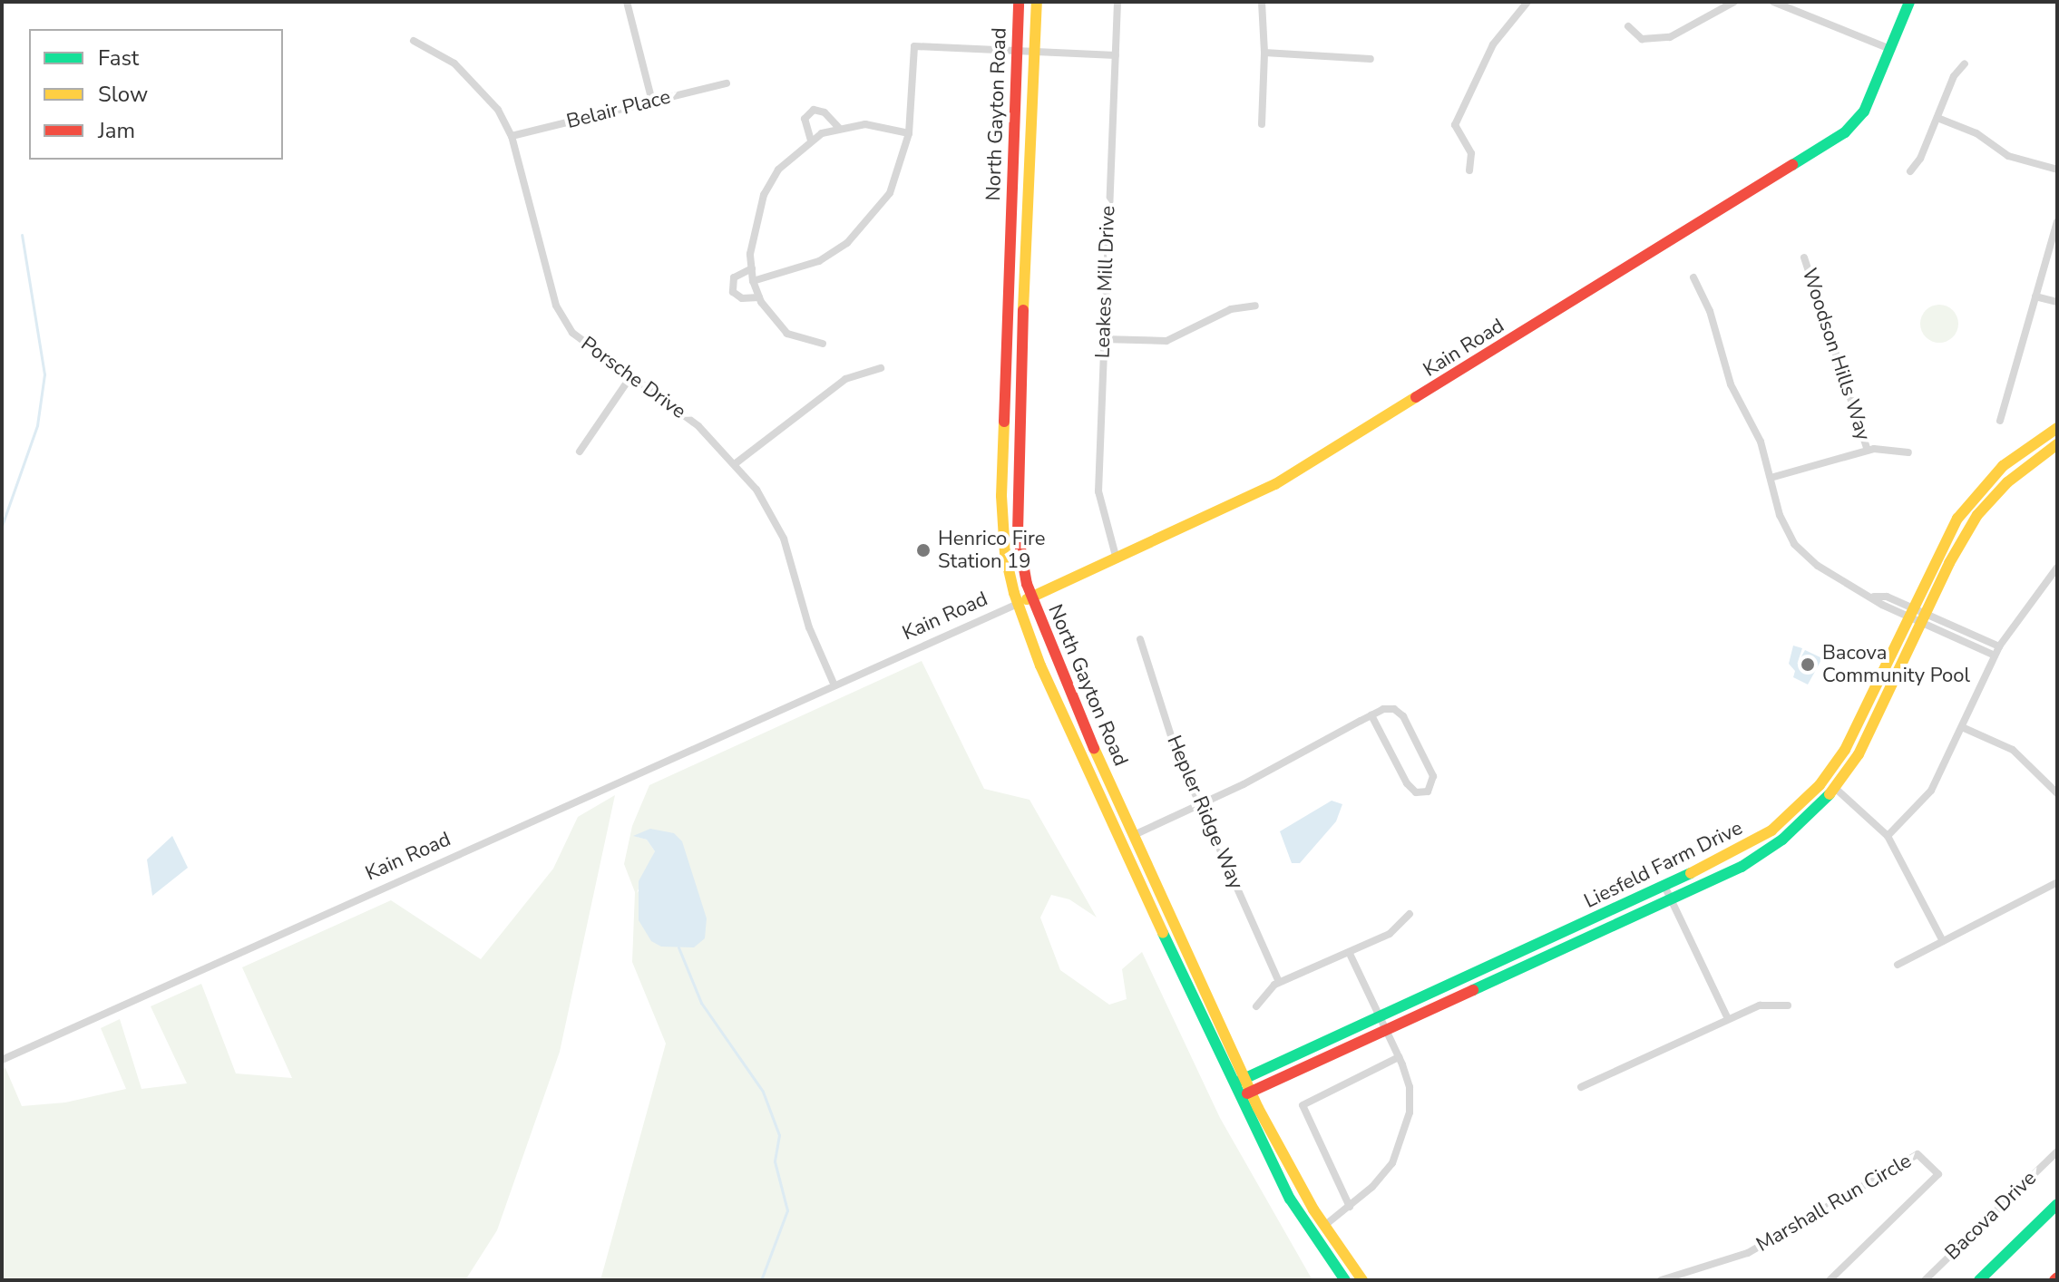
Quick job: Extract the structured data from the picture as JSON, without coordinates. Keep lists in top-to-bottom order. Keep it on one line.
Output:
{"streets":{"main road":["North Gayton Road","Kain Road","Liesfeld Farm Drive"],"street":["Belair Place","Leakes Mill Drive","Woodson Hills Way","Porsche Drive","Hepler Ridge Way","Marshall Run Circle","Bacova Drive"]},"crossings":[["Belair Place","Porsche Drive"],["North Gayton Road","Kain Road"],["North Gayton Road","Liesfeld Farm Drive"],["Leakes Mill Drive","Kain Road"],["Kain Road","Porsche Drive"]],"places":["Henrico Fire Station 19","Bacova Community Pool"],"legend":["Fast","Slow","Jam"]}
